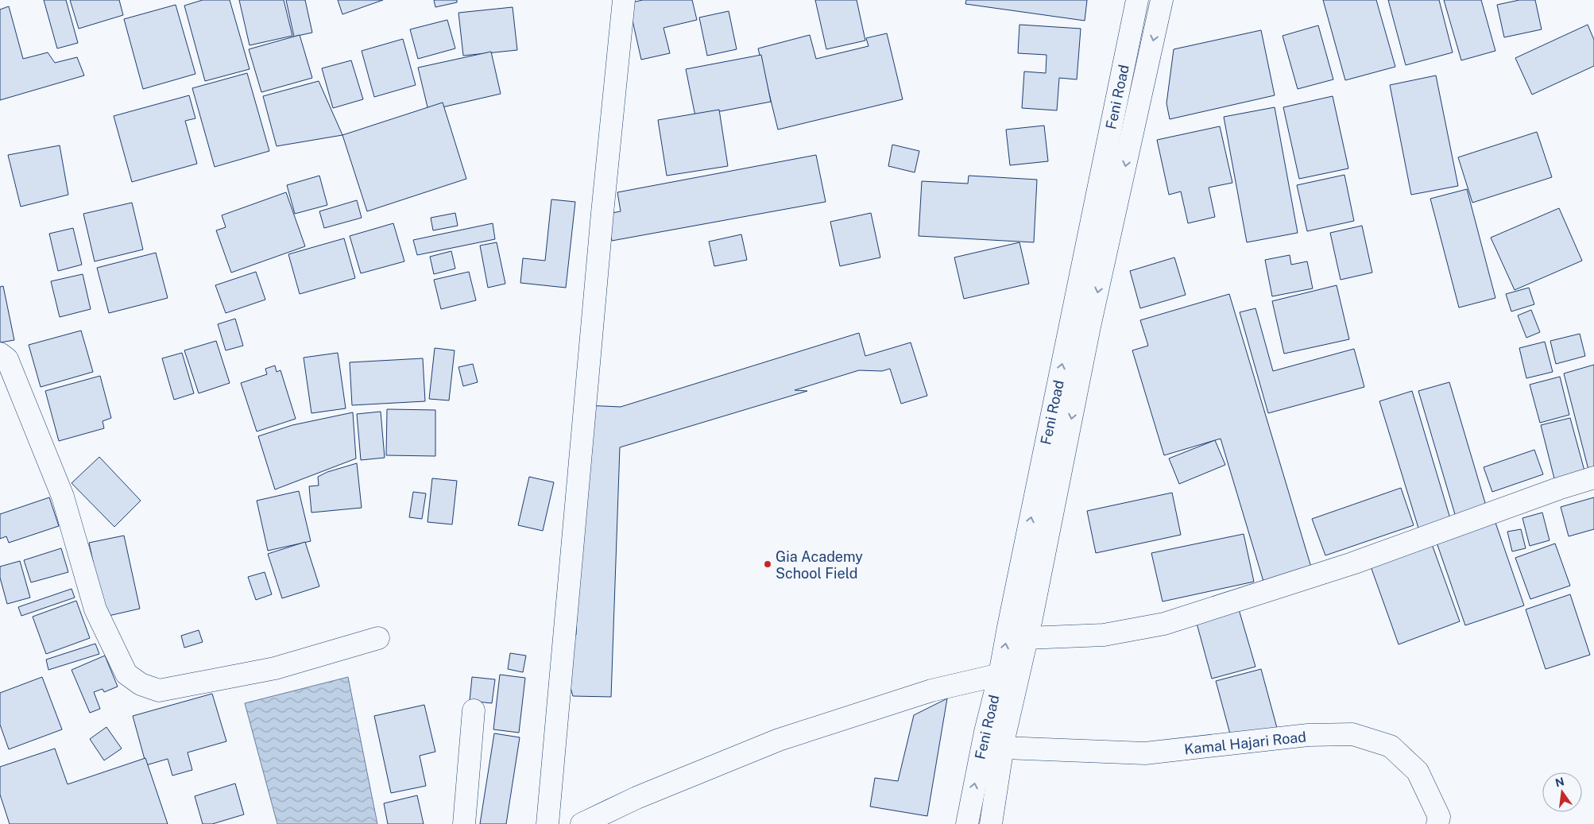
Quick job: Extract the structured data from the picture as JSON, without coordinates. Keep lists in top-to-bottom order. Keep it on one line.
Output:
{"streets":{"street":["Feni Road","Kamal Hajari Road"]},"places":["Gia Academy School Field"],"north":"top"}
